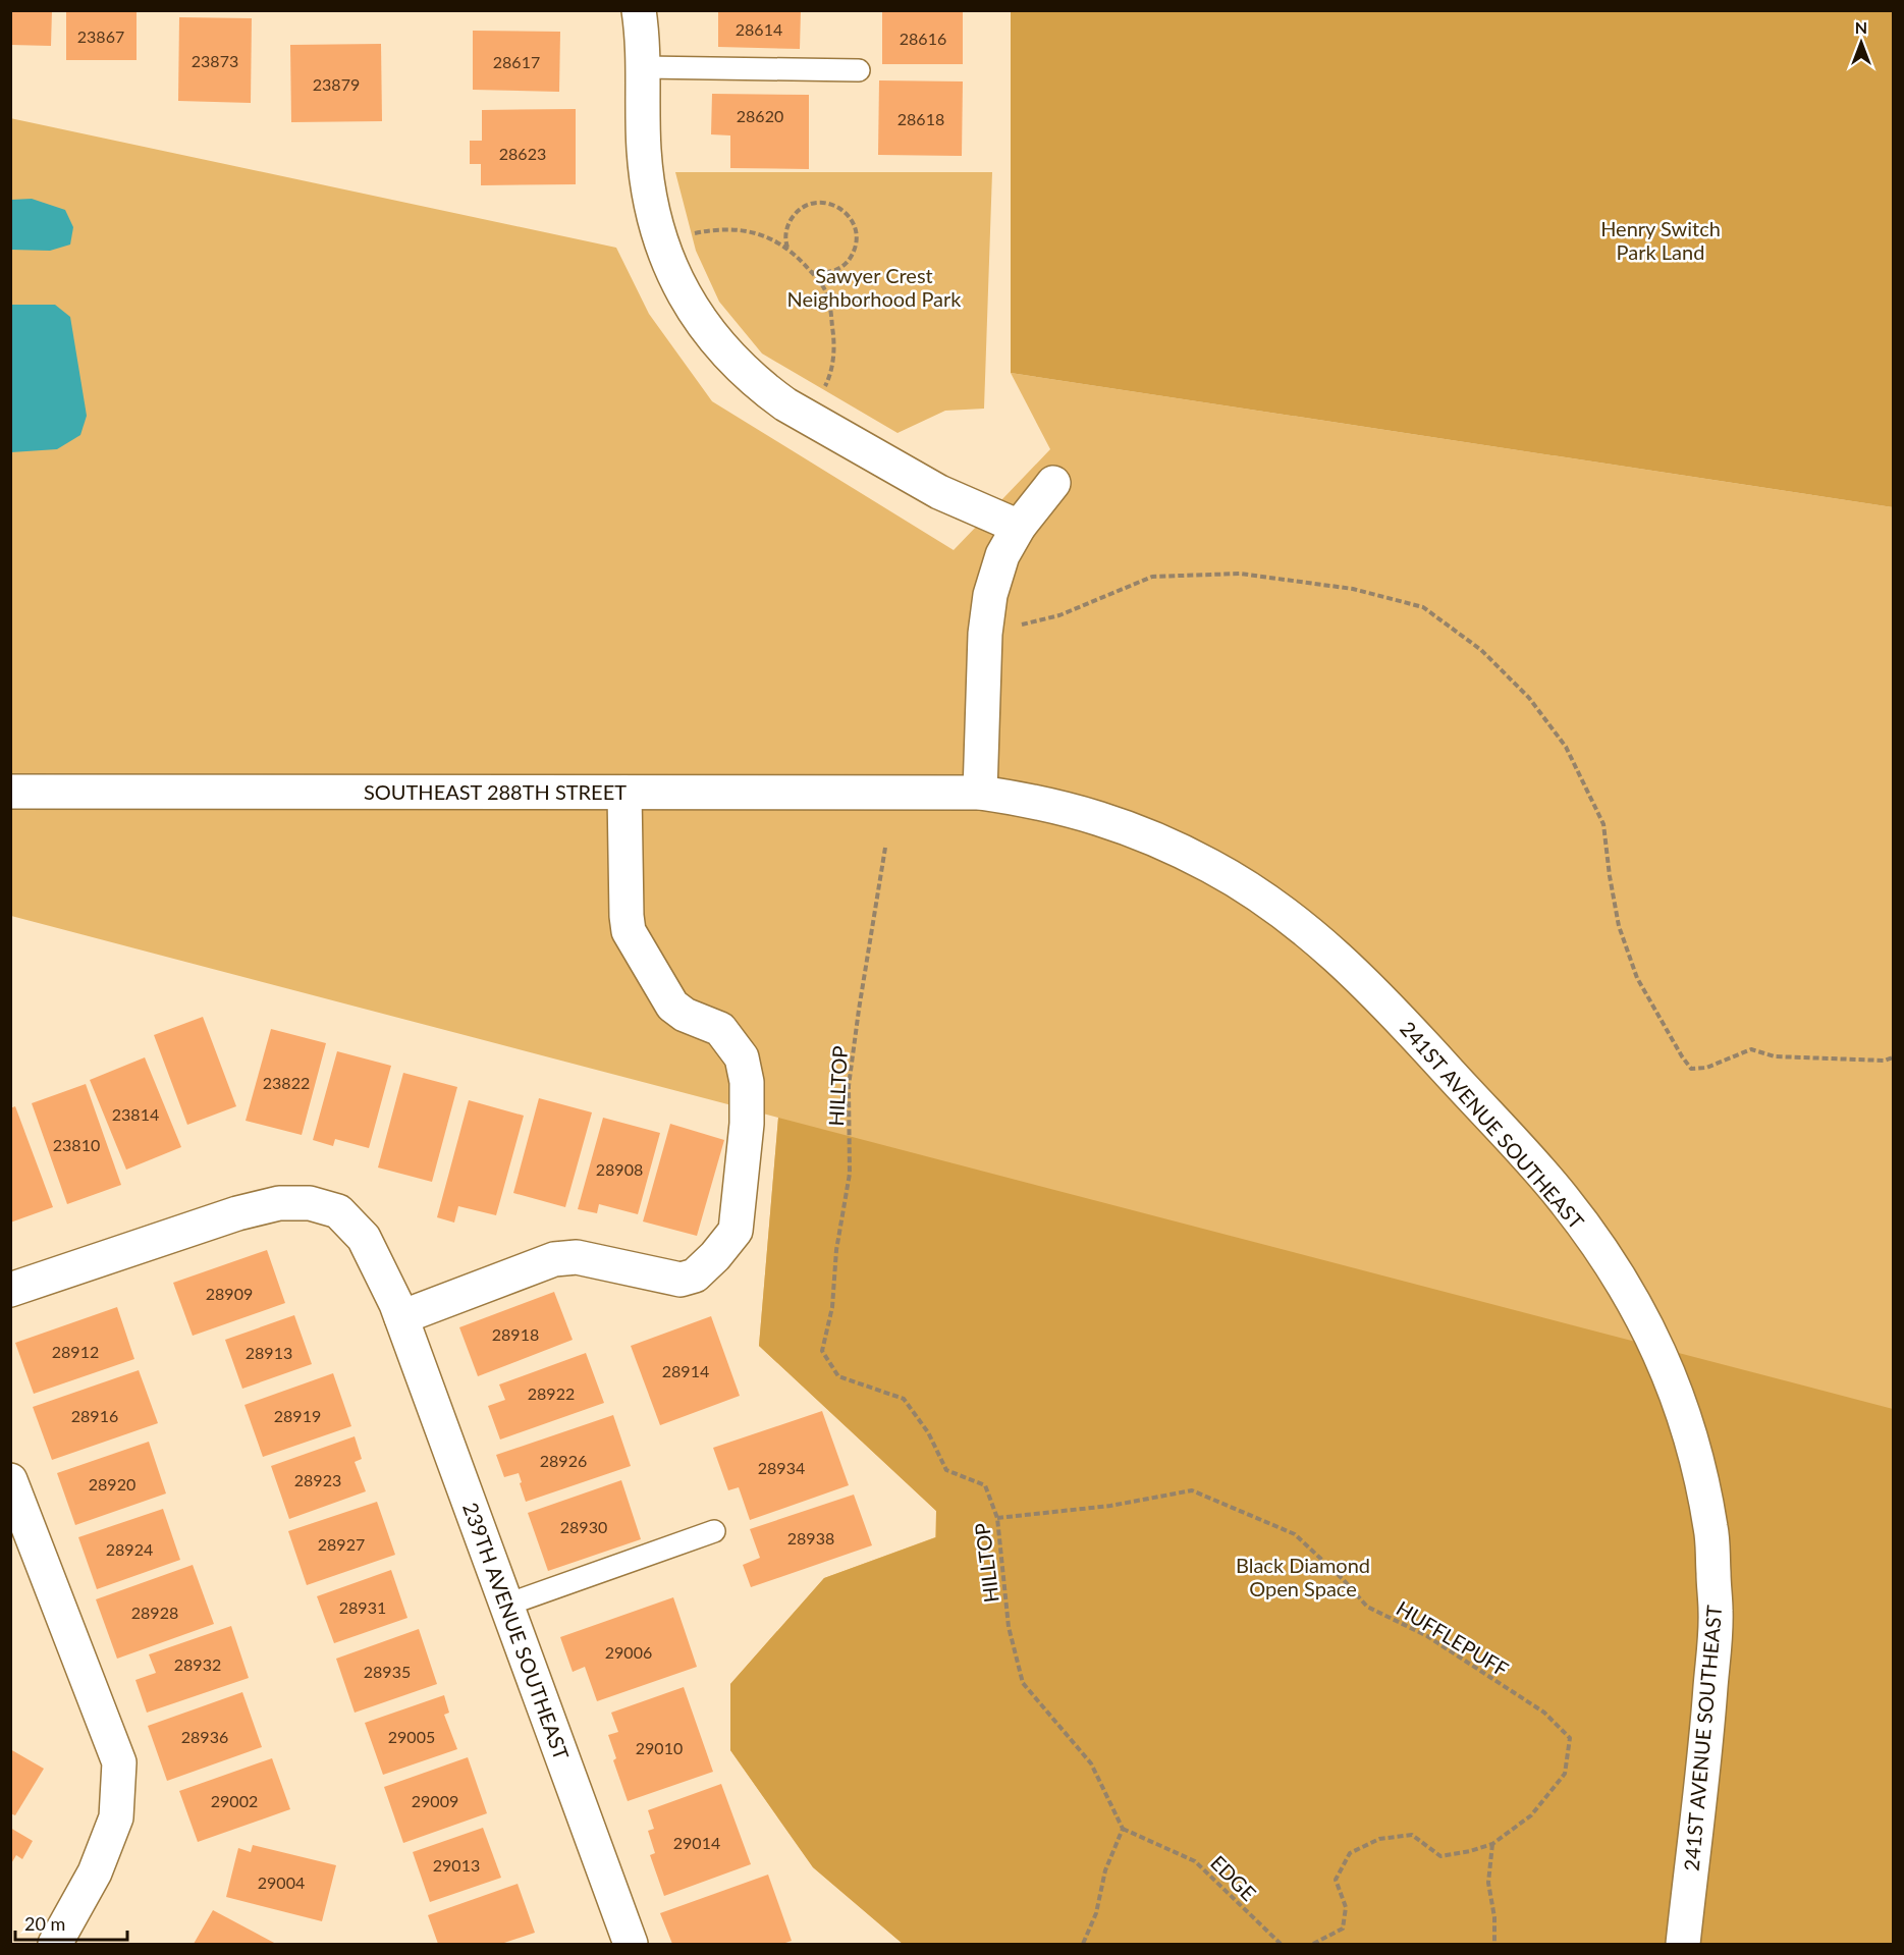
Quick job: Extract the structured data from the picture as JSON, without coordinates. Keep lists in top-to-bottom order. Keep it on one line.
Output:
{"streets":{"street":["SOUTHEAST 288TH STREET","241ST AVENUE SOUTHEAST","239TH AVENUE SOUTHEAST"],"path":["HILLTOP","HUFFLEPUFF","EDGE"]},"crossings":[["SOUTHEAST 288TH STREET","241ST AVENUE SOUTHEAST"],["HILLTOP","HUFFLEPUFF"],["HILLTOP","EDGE"]],"parks":["Henry Switch Park Land","Sawyer Crest Neighborhood Park","Black Diamond Open Space"],"house_numbers":["28614","23867","28616","23873","28617","23879","28620","28618","28623","23822","23814","23810","28908","28909","28918","28912","28913","28914","28922","28916","28919","28926","28934","28923","28920","28930","28938","28927","28924","28931","28928","29006","28932","28935","28936","29005","29010","29002","29009","29014","29013","29004"],"scale_bar":"20 m","north":"top"}
